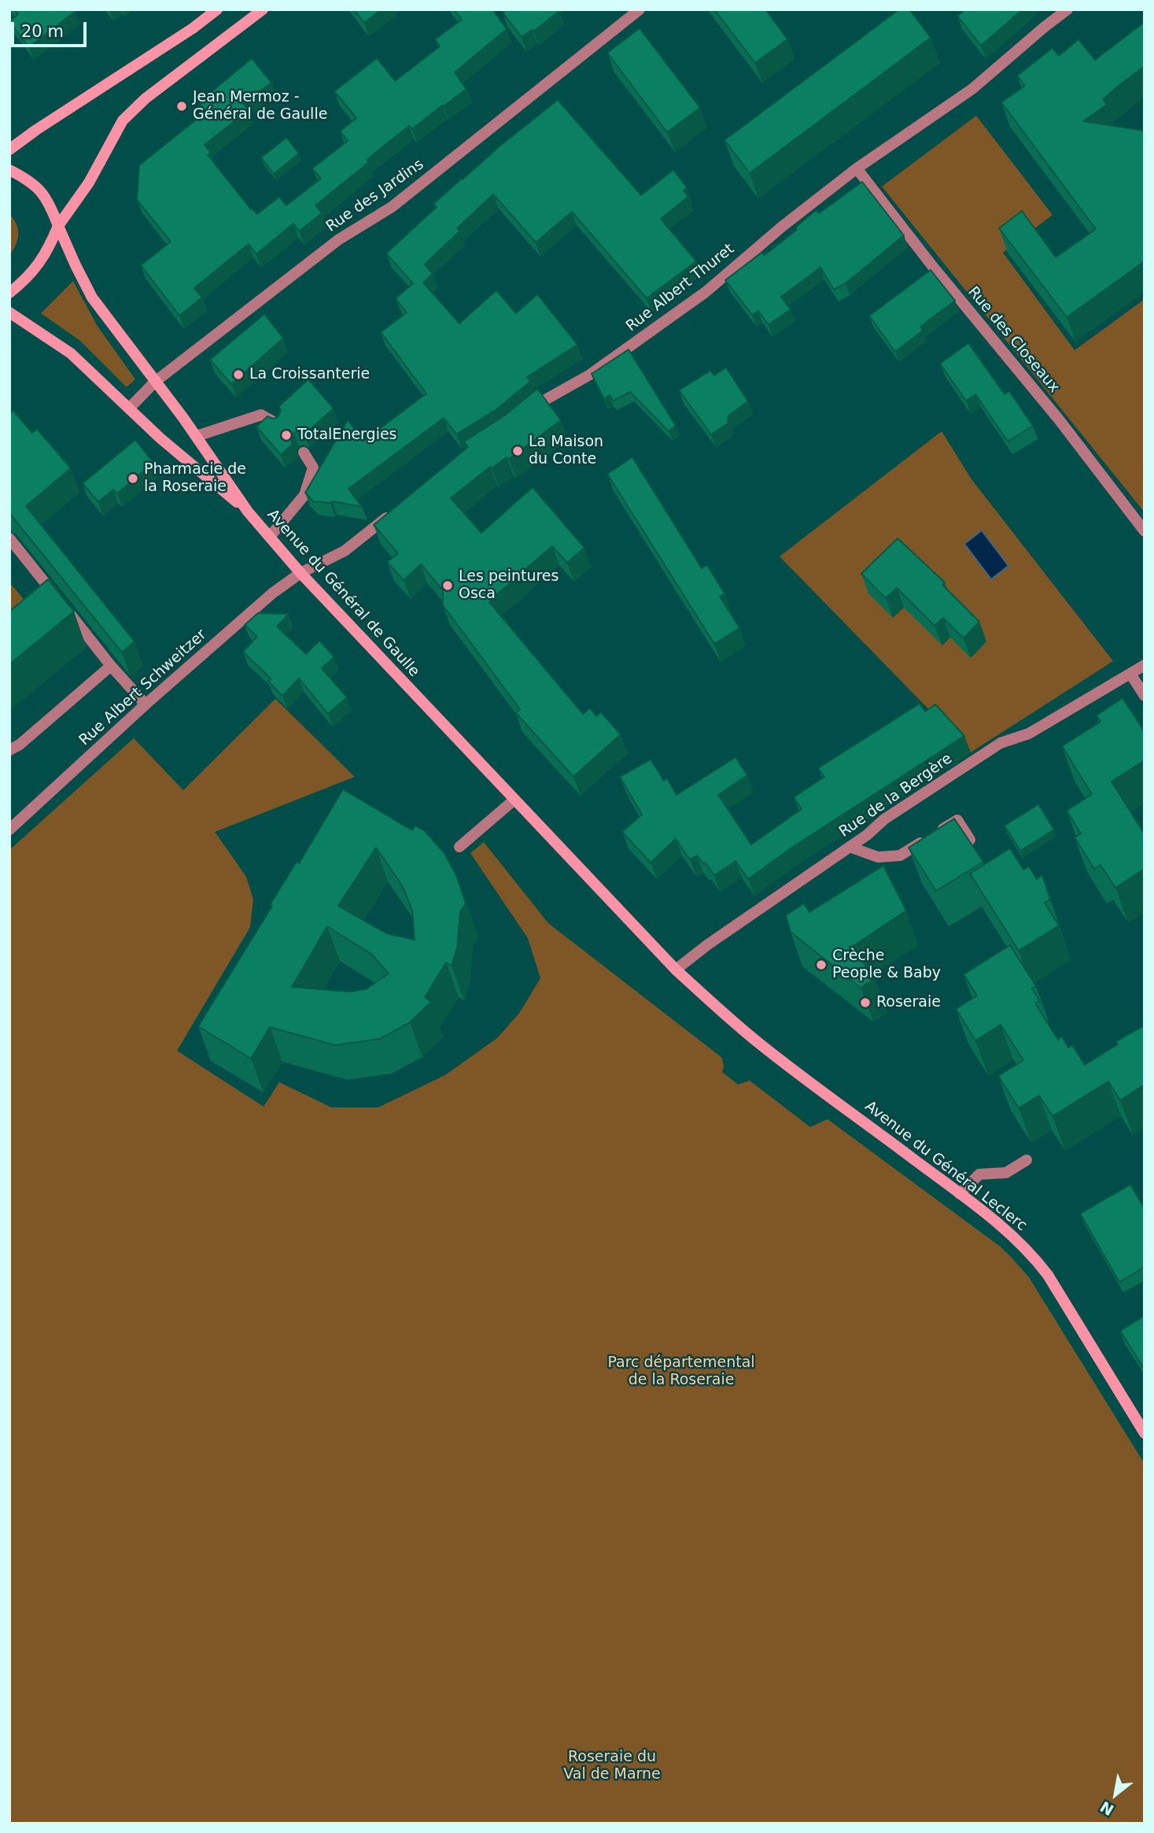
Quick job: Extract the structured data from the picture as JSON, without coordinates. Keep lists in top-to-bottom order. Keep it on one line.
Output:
{"streets":{"main road":["Avenue du Général de Gaulle","Avenue du Général Leclerc"],"street":["Rue des Jardins","Rue Albert Thuret","Rue des Closeaux","Rue Albert Schweitzer","Rue de la Bergère"]},"crossings":[["Rue des Jardins","Avenue du Général de Gaulle"],["Rue Albert Thuret","Rue des Closeaux"],["Avenue du Général de Gaulle","Rue Albert Schweitzer"],["Avenue du Général de Gaulle","Avenue du Général Leclerc"],["Rue de la Bergère","Avenue du Général Leclerc"]],"parks":["Parc départemental de la Roseraie","Roseraie du Val de Marne"],"places":["Jean Mermoz - Général de Gaulle","La Croissanterie","TotalEnergies","La Maison du Conte","Pharmacie de la Roseraie","Les peintures Osca","Crèche People & Baby","Roseraie"],"scale_bar":"20 m","north":"bottom left"}
